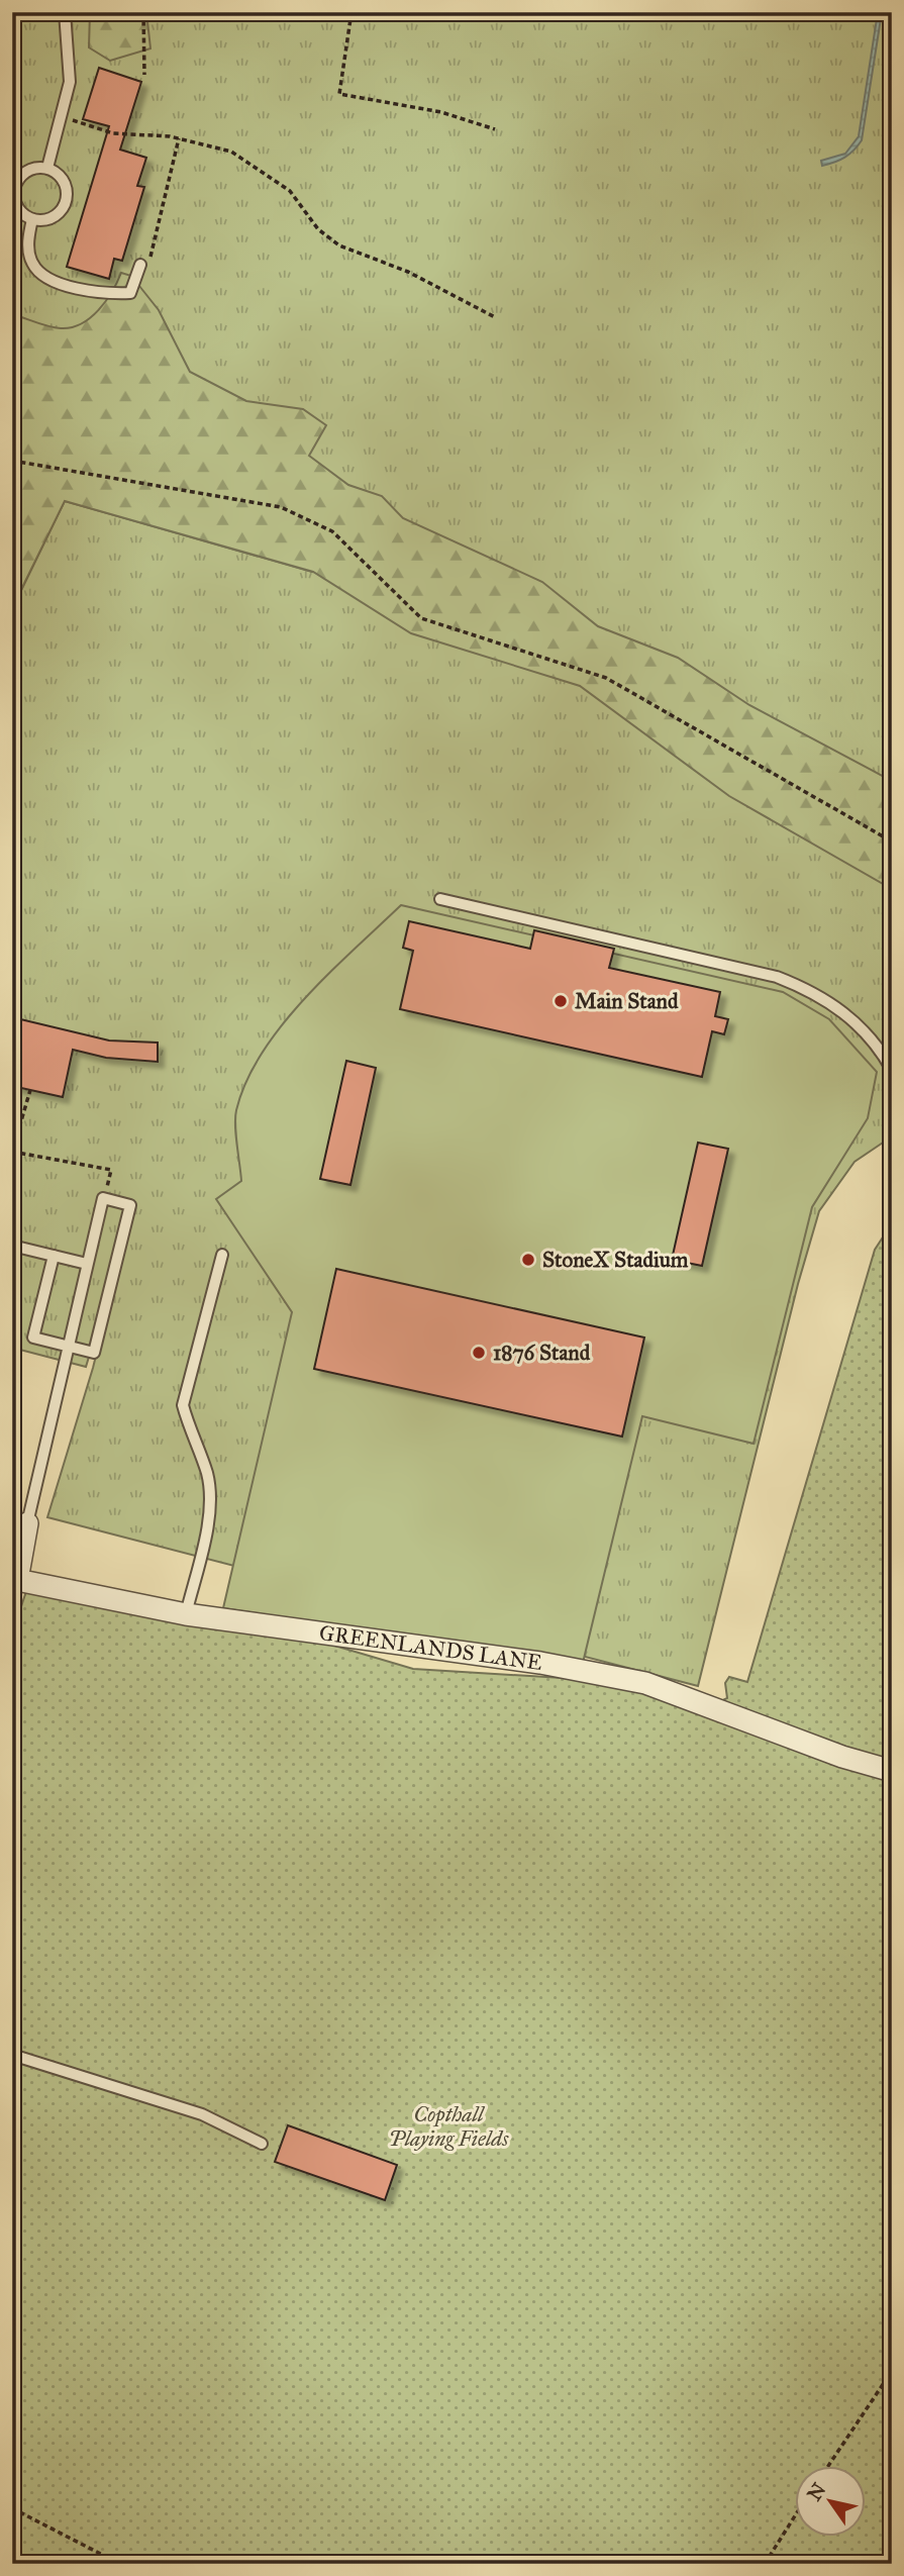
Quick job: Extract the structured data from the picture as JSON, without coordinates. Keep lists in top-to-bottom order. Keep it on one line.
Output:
{"streets":{"street":["GREENLANDS LANE"]},"parks":["Copthall Playing Fields"],"places":["Main Stand","StoneX Stadium","1876 Stand"],"north":"top left"}
